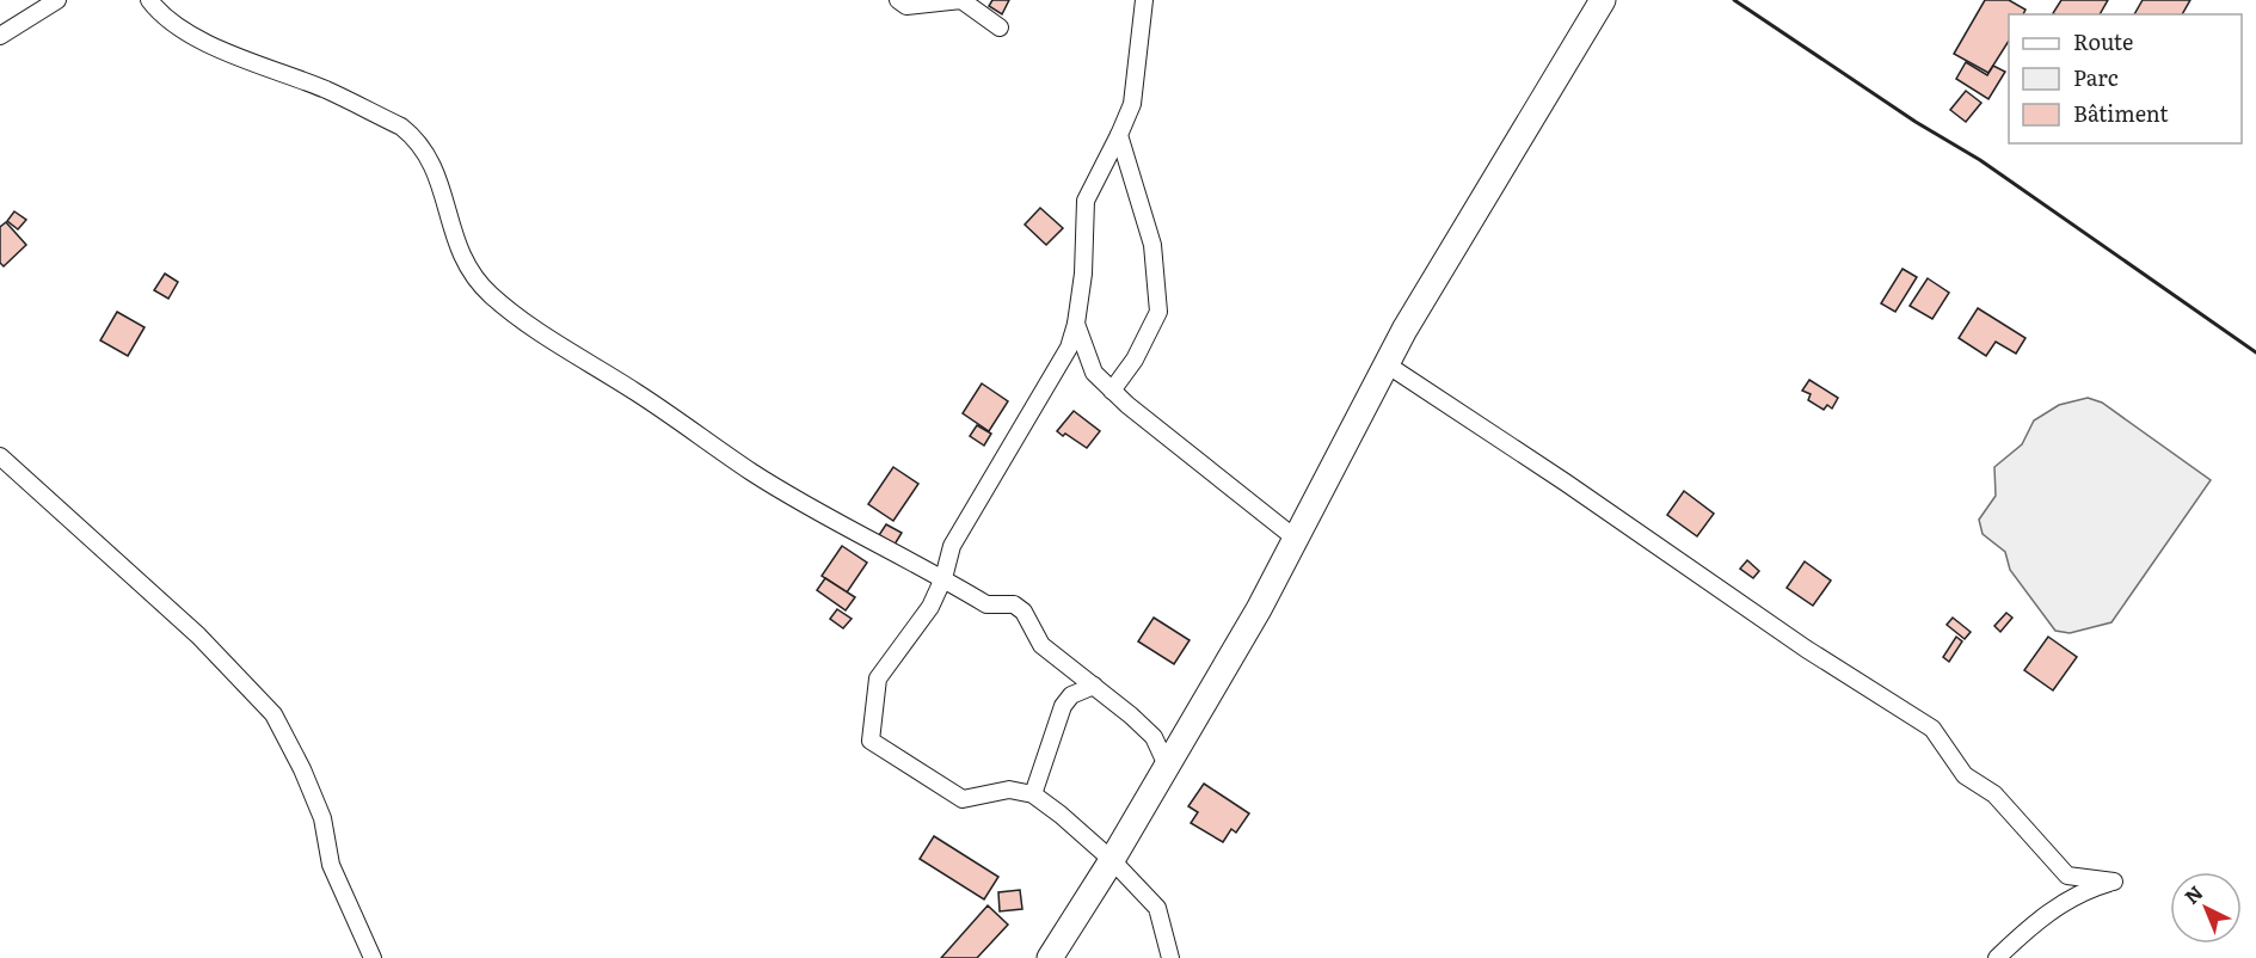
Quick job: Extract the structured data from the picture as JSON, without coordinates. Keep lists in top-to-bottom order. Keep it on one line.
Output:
{"legend":["Route","Parc","Bâtiment"],"north":"top left"}
